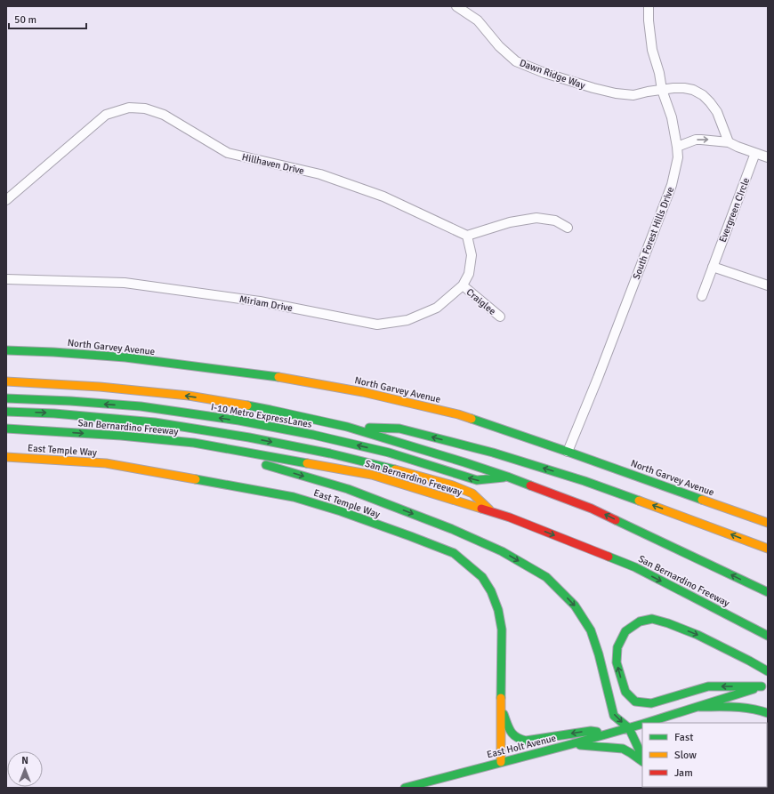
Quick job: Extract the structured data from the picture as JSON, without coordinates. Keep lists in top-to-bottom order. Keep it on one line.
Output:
{"streets":{"main road":["North Garvey Avenue","I-10 Metro ExpressLanes","San Bernardino Freeway","East Temple Way","East Holt Avenue"],"street":["Dawn Ridge Way","Hillhaven Drive","Evergreen CIrcle","South Forest Hills Drive","Craiglee","Miriam Drive"]},"crossings":[["Dawn Ridge Way","South Forest Hills Drive"],["Hillhaven Drive","Miriam Drive"],["South Forest Hills Drive","North Garvey Avenue"],["Craiglee","Miriam Drive"],["East Temple Way","East Holt Avenue"]],"legend":["Fast","Slow","Jam"],"scale_bar":"50 m","north":"top"}
